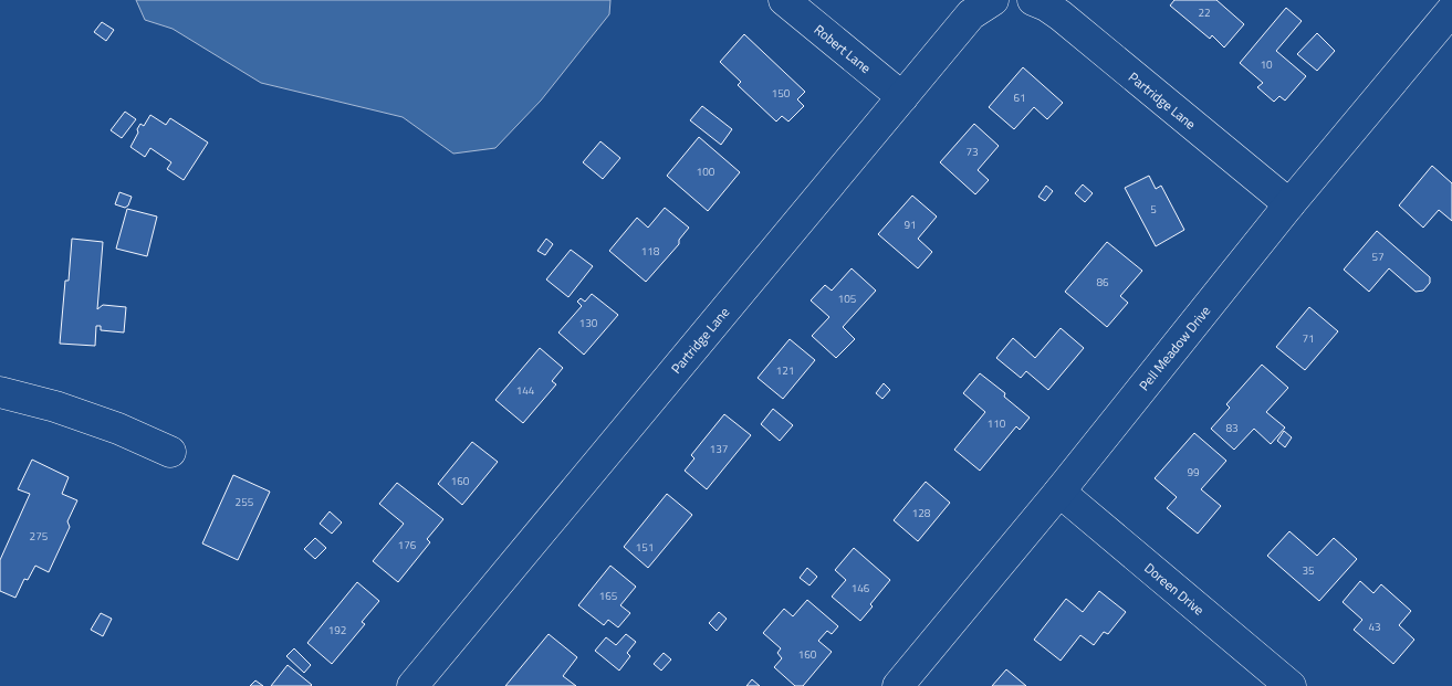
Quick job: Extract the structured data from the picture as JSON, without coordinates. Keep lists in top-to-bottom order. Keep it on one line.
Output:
{"streets":{"street":["Robert Lane","Partridge Lane","Pell Meadow Drive","Doreen Drive"]},"crossings":[["Robert Lane","Partridge Lane"],["Partridge Lane","Pell Meadow Drive"],["Pell Meadow Drive","Doreen Drive"]],"house_numbers":["22","10","150","61","73","100","5","91","118","57","86","105","130","71","121","144","110","83","137","99","160","255","128","275","176","151","35","146","165","43","192","160"]}
